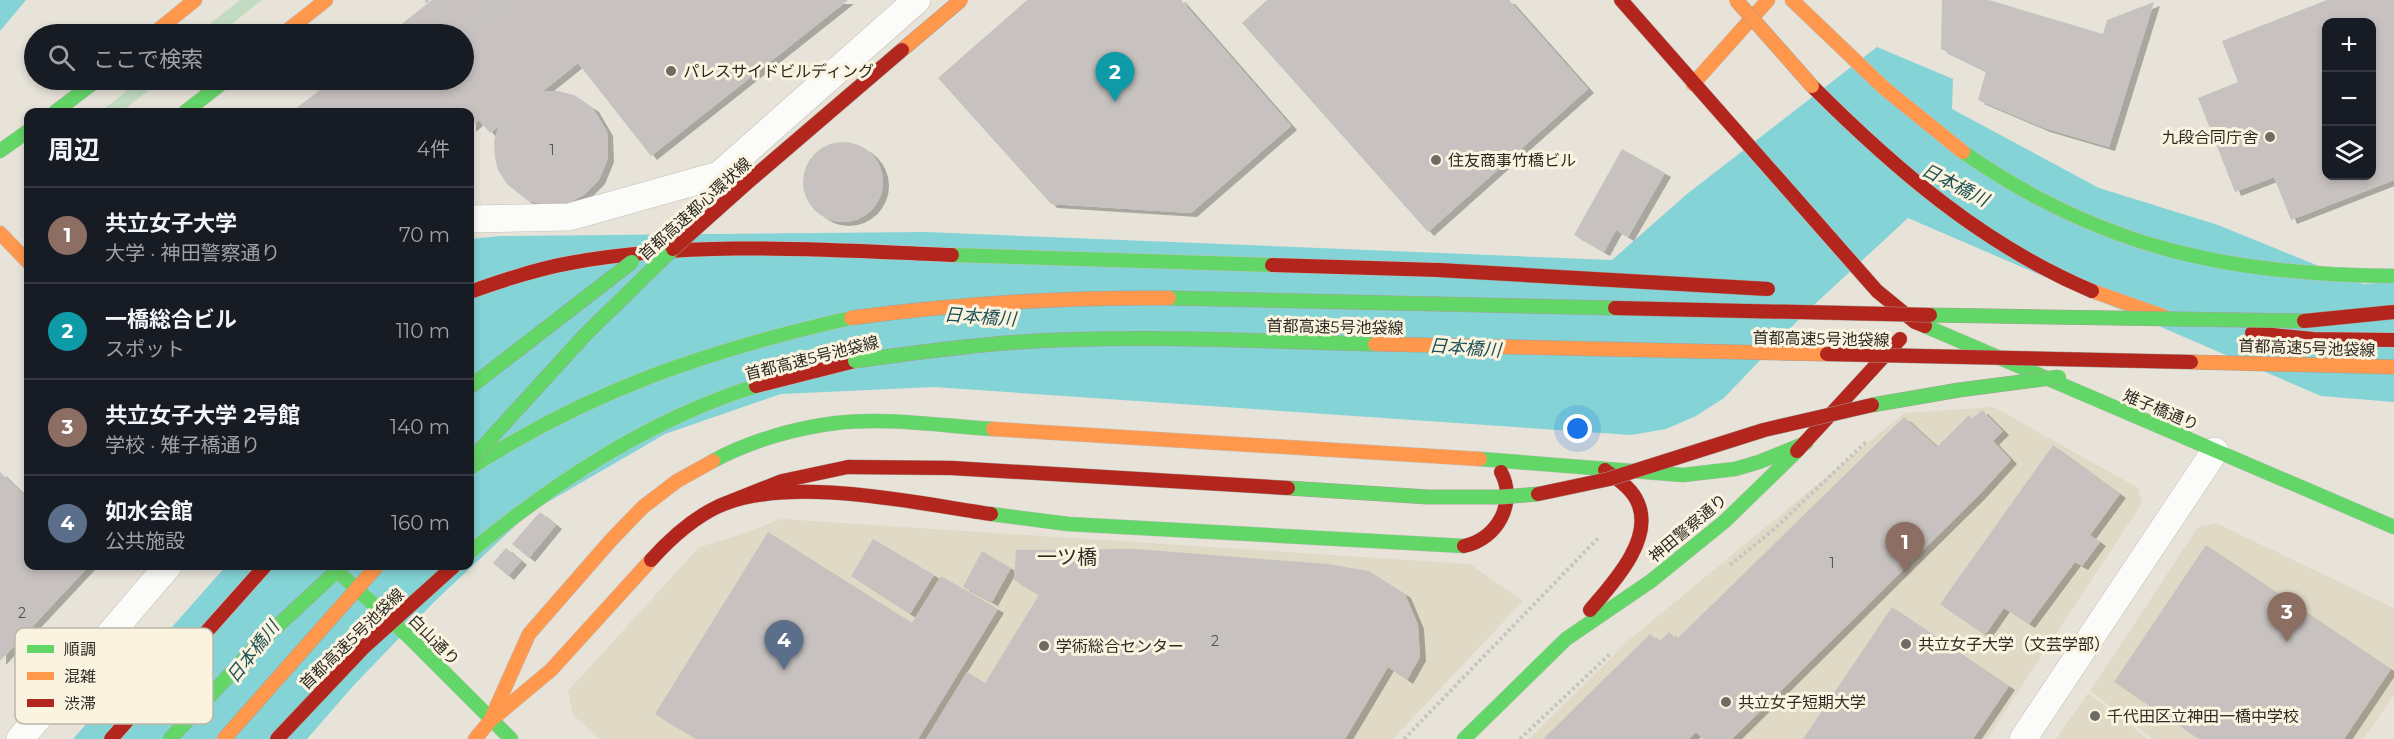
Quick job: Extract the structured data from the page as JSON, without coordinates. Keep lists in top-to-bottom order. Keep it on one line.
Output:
{"streets":{"main road":["首都高速都心環状線","首都高速5号池袋線","雉子橋通り","神田警察通り","白山通り"]},"crossings":[["雉子橋通り","神田警察通り"]],"districts":["一ツ橋"],"water":["日本橋川"],"places":["パレスサイドビルディング","九段合同庁舎","住友商事竹橋ビル","共立女子大学（文芸学部）","学術総合センター","共立女子短期大学","千代田区立神田一橋中学校"],"house_numbers":["1","1","2","2"],"legend":["順調","混雑","渋滞"],"page":{"map_buttons":["+","−"],"search":"ここで検索","pins":["2","1","3","4"],"heading":["周辺","4件"],"list":[{"mark":"1","name":"共立女子大学","note":"大学 · 神田警察通り","value":"70 m"},{"mark":"2","name":"一橋総合ビル","note":"スポット","value":"110 m"},{"mark":"3","name":"共立女子大学 2号館","note":"学校 · 雉子橋通り","value":"140 m"},{"mark":"4","name":"如水会館","note":"公共施設","value":"160 m"}]}}
